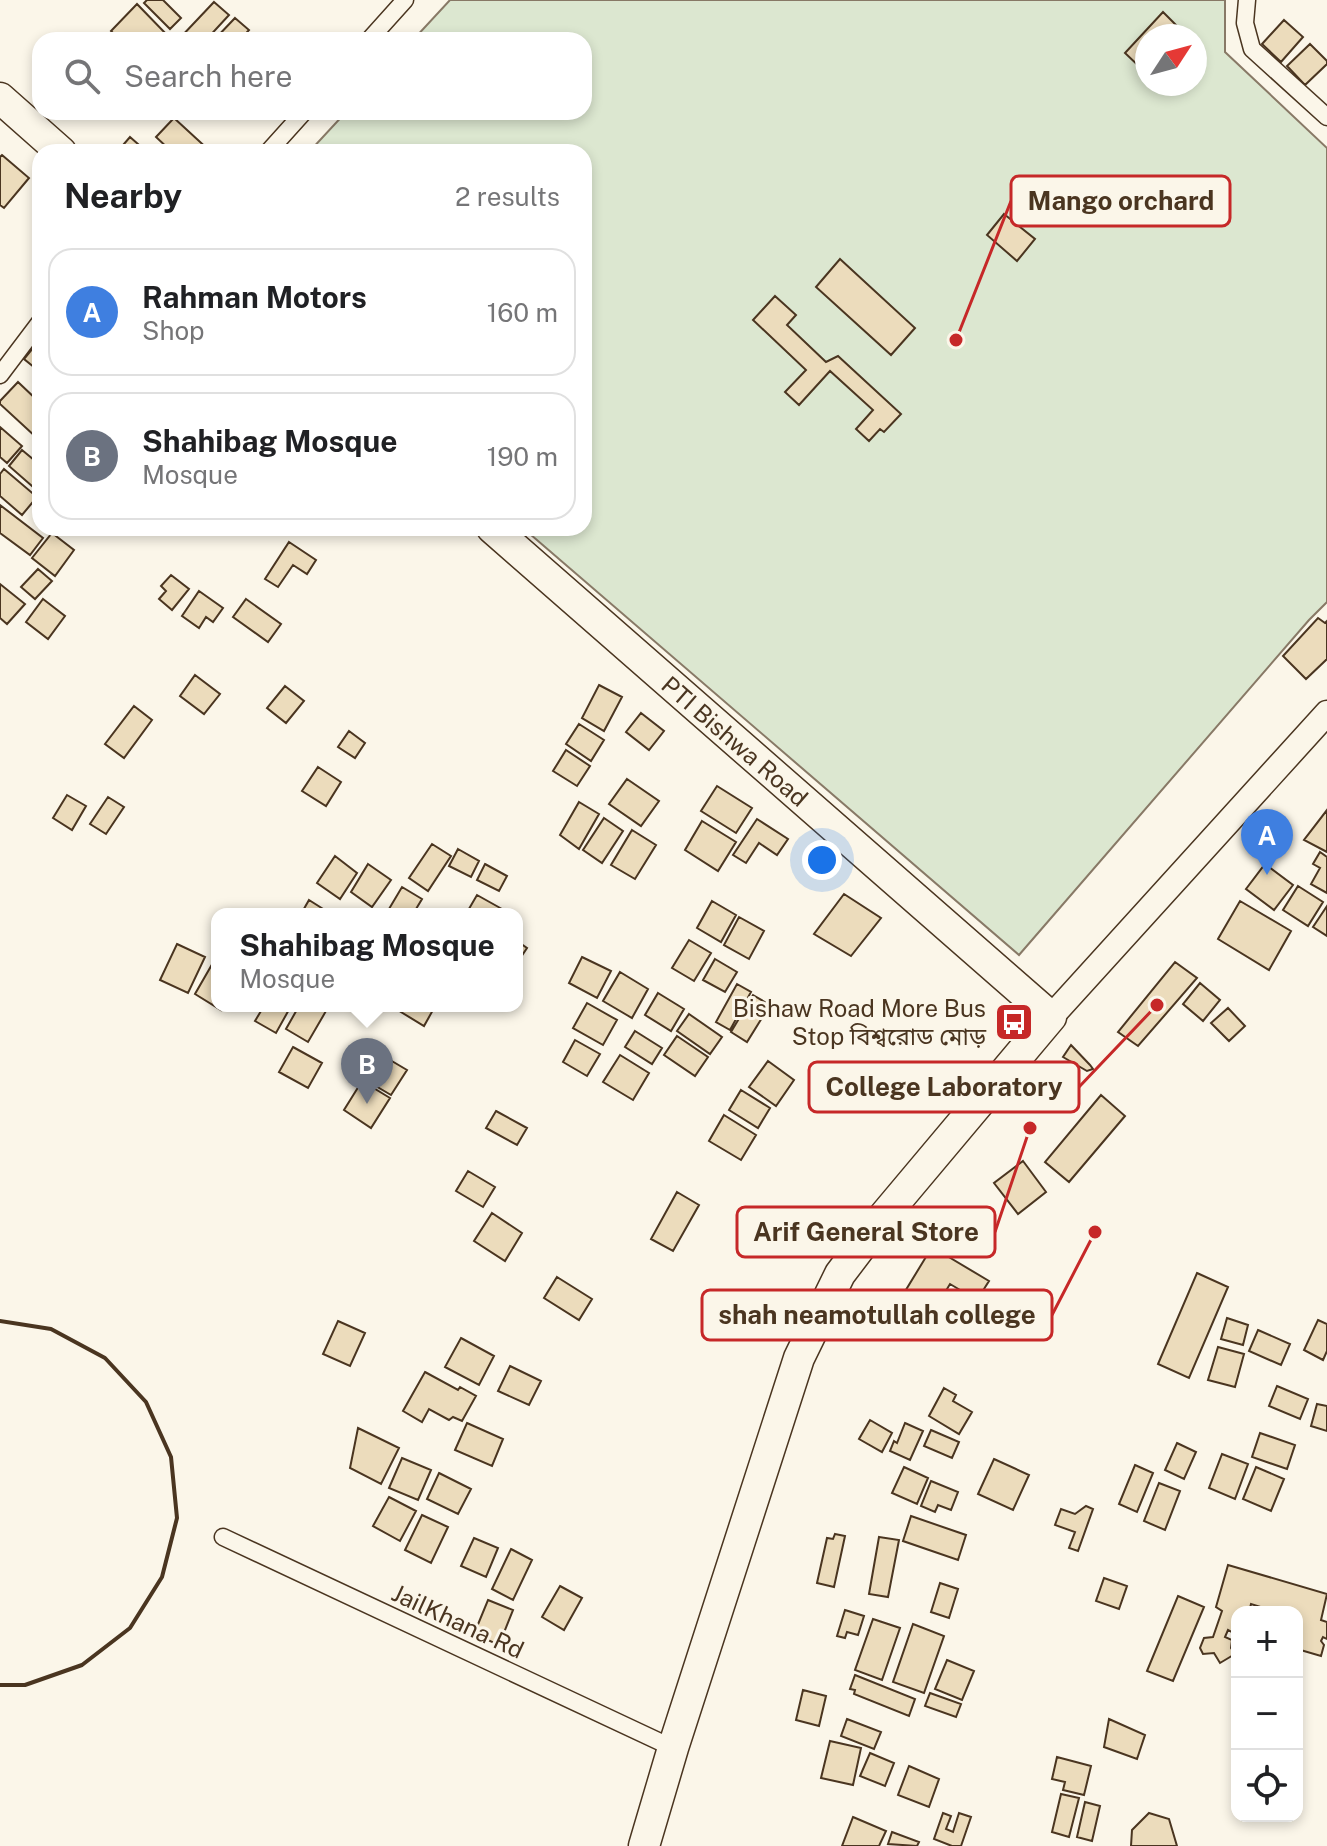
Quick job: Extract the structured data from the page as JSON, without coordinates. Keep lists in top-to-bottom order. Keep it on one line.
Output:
{"streets":{"highway":["PTI Bishwa Road"],"street":["JailKhana Rd"]},"places":{"other":["Mango orchard","College Laboratory","Arif General Store","shah neamotullah college"],"bus stop":["Bishaw Road More Bus Stop বিশ্বরোড মোড়"]},"north":"top right","page":{"search":"Search here","heading":["Nearby","2 results"],"list":[{"mark":"A","name":"Rahman Motors","note":"Shop","value":"160 m"},{"mark":"B","name":"Shahibag Mosque","note":"Mosque","value":"190 m"}],"pins":["A","B"],"popup":["Shahibag Mosque","Mosque"],"map_buttons":["+","−"]}}
